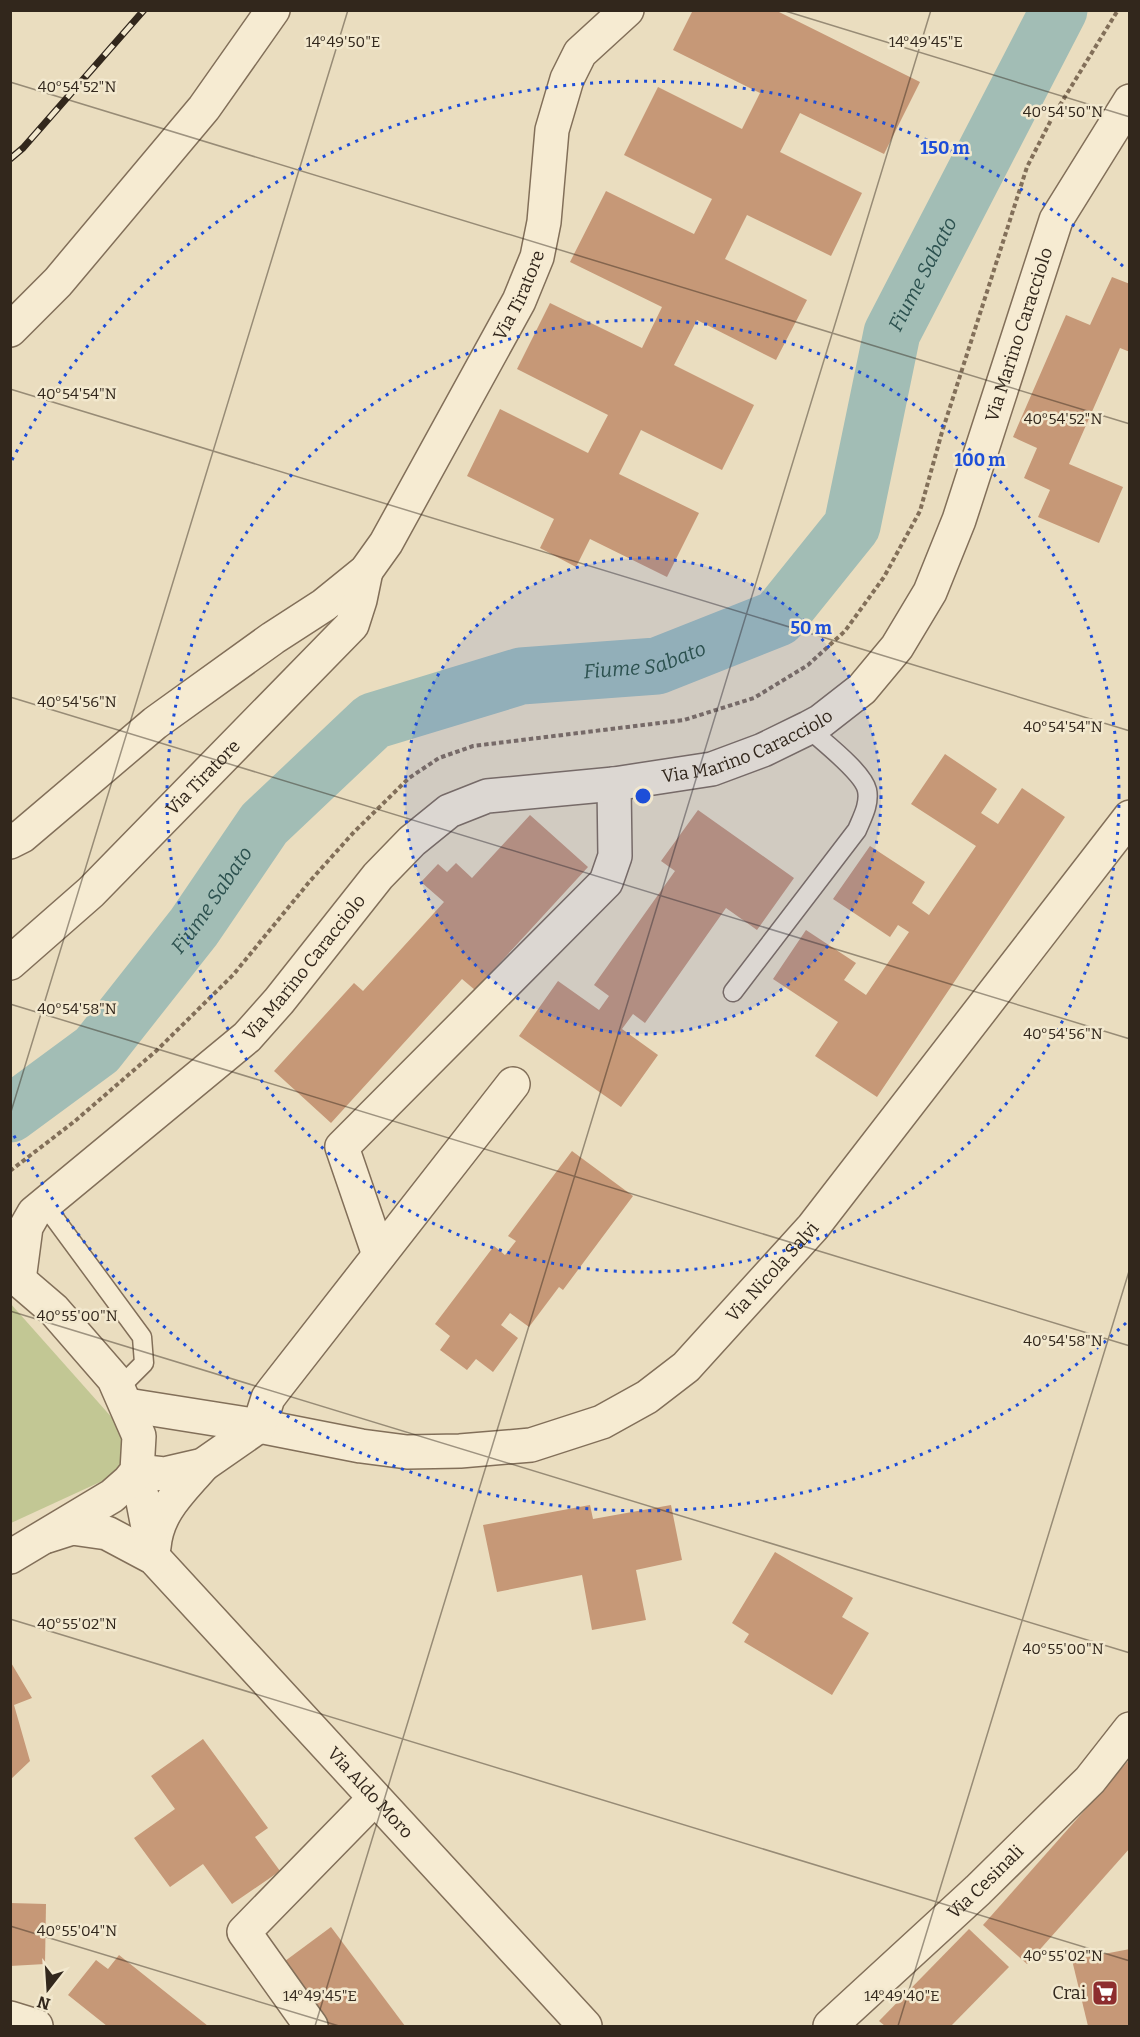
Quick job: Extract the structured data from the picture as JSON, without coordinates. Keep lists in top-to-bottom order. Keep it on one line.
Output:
{"streets":{"street":["Via Tiratore","Via Marino Caracciolo","Via Nicola Salvi","Via Aldo Moro","Via Cesinali"]},"water":["Fiume Sabato"],"places":{"supermarket":["Crai"]},"north":"bottom","coordinates":["14°49'50\"E","14°49'45\"E","40°54'52\"N","40°54'50\"N","40°54'54\"N","40°54'56\"N","40°54'58\"N","40°55'00\"N","40°55'02\"N","40°55'04\"N","14°49'40\"E"],"rings":["150 m","100 m","50 m"]}
